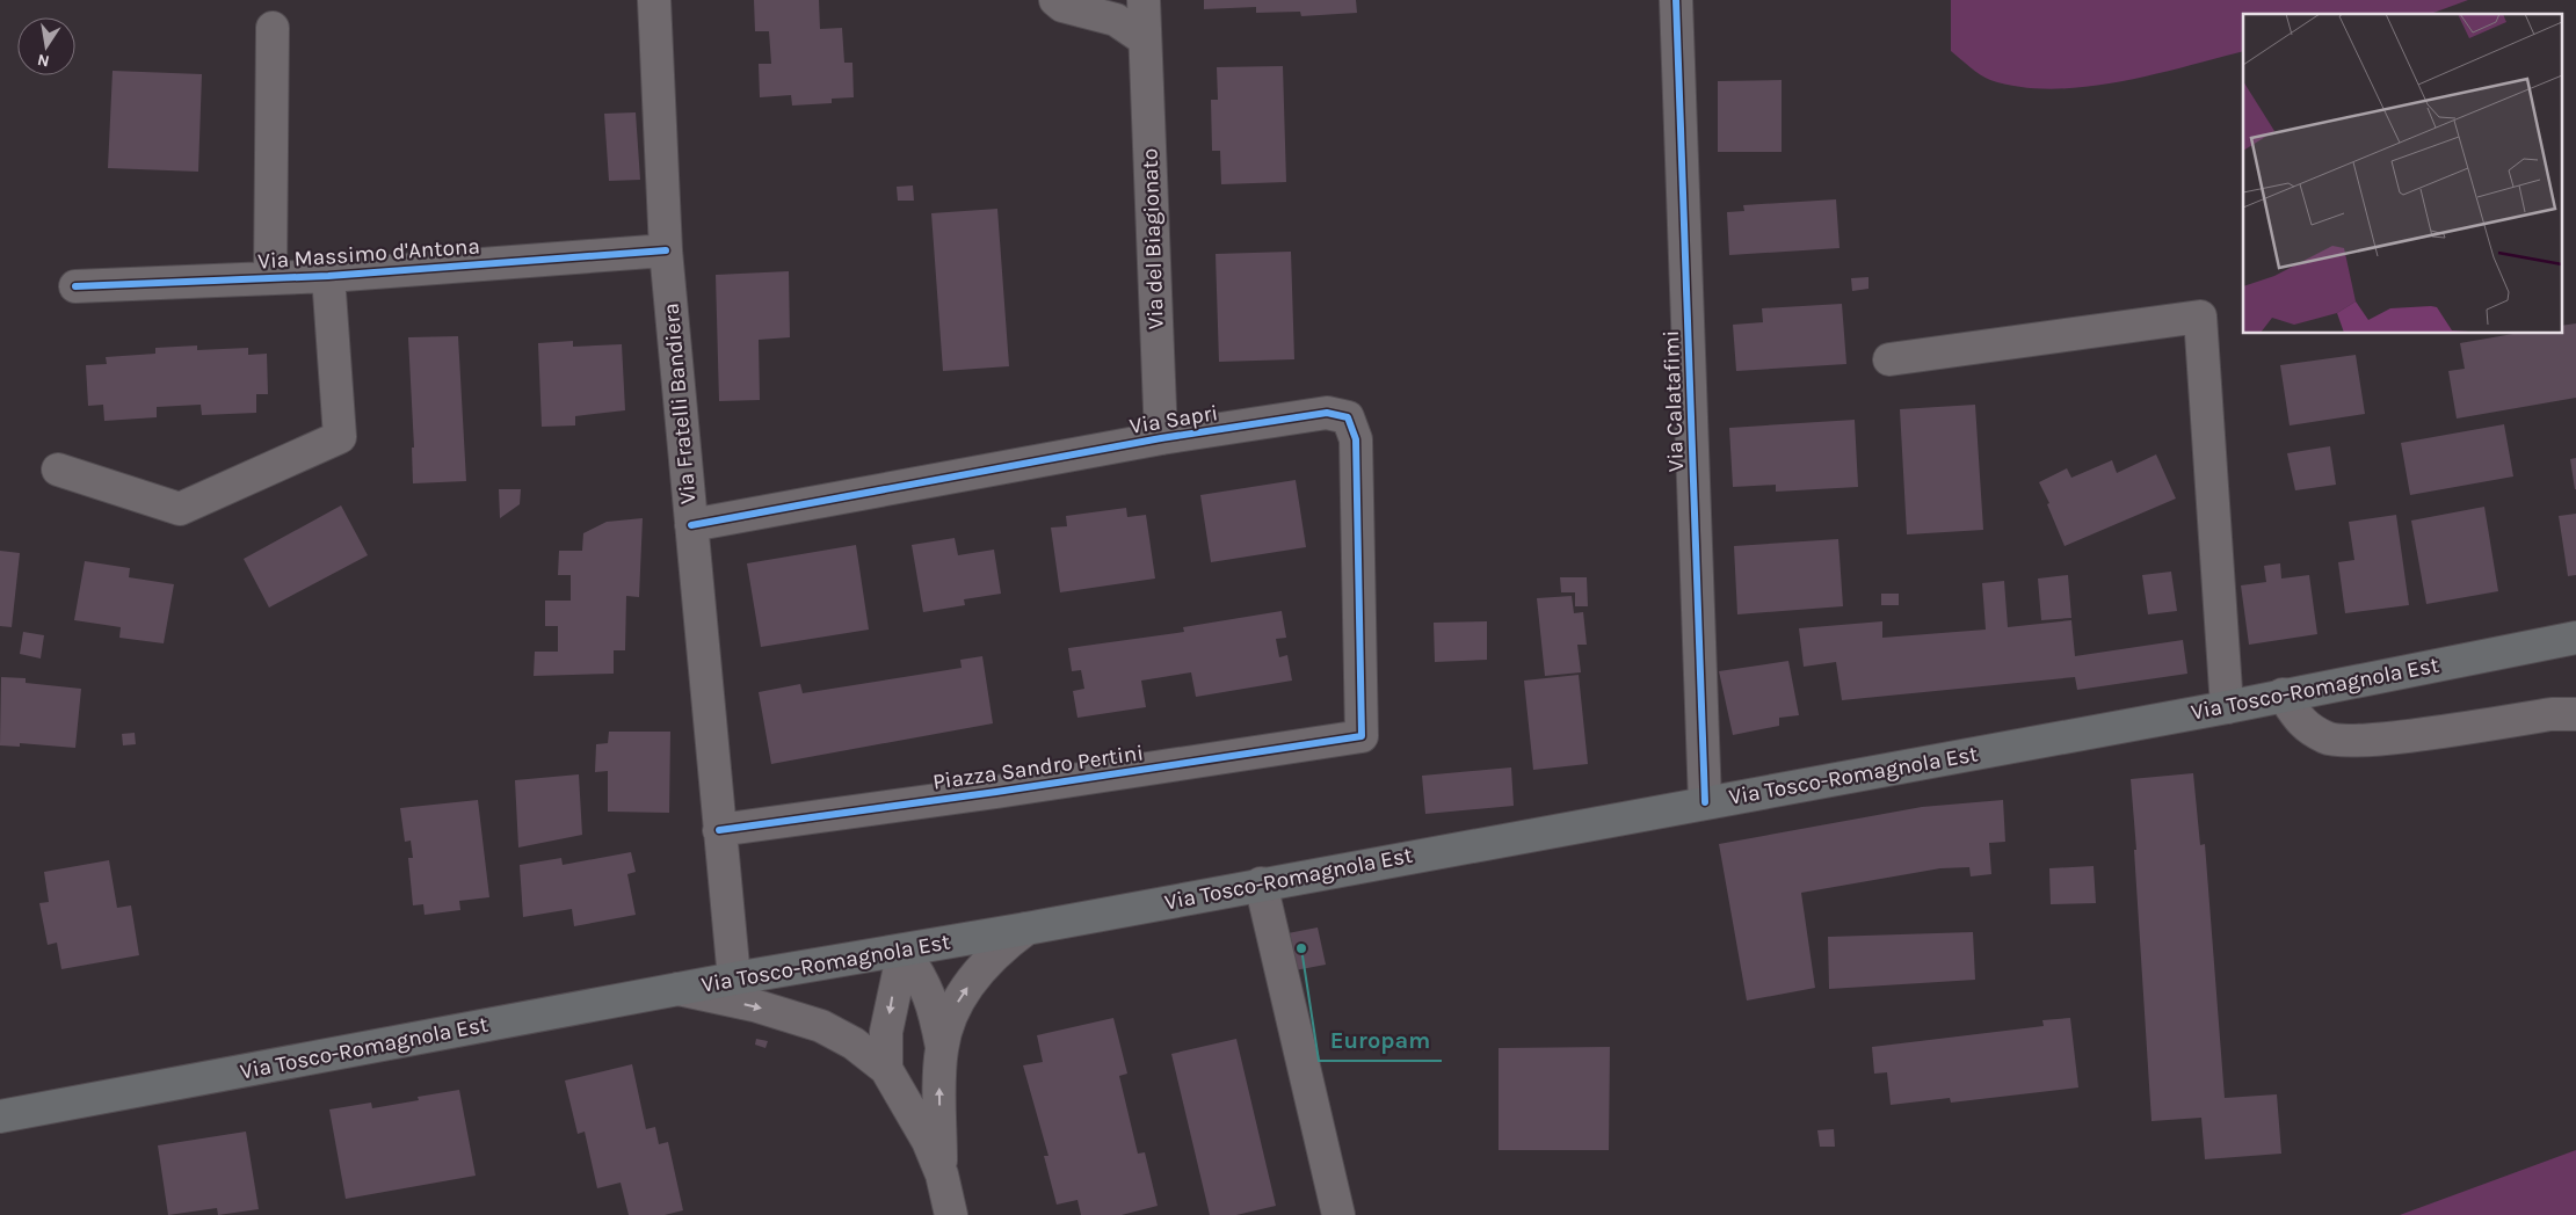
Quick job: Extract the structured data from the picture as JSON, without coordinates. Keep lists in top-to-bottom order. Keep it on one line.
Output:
{"streets":{"main road":["Via Tosco-Romagnola Est"],"street":["Via del Biagionato","Via Massimo d'Antona","Via Calatafimi","Via Fratelli Bandiera","Via Sapri","Piazza Sandro Pertini"]},"crossings":[["Via del Biagionato","Via Sapri"],["Via Massimo d'Antona","Via Fratelli Bandiera"],["Via Calatafimi","Via Tosco-Romagnola Est"],["Via Fratelli Bandiera","Via Sapri"],["Via Fratelli Bandiera","Via Tosco-Romagnola Est"],["Via Fratelli Bandiera","Piazza Sandro Pertini"],["Via Sapri","Piazza Sandro Pertini"]],"places":["Europam"],"north":"bottom"}
